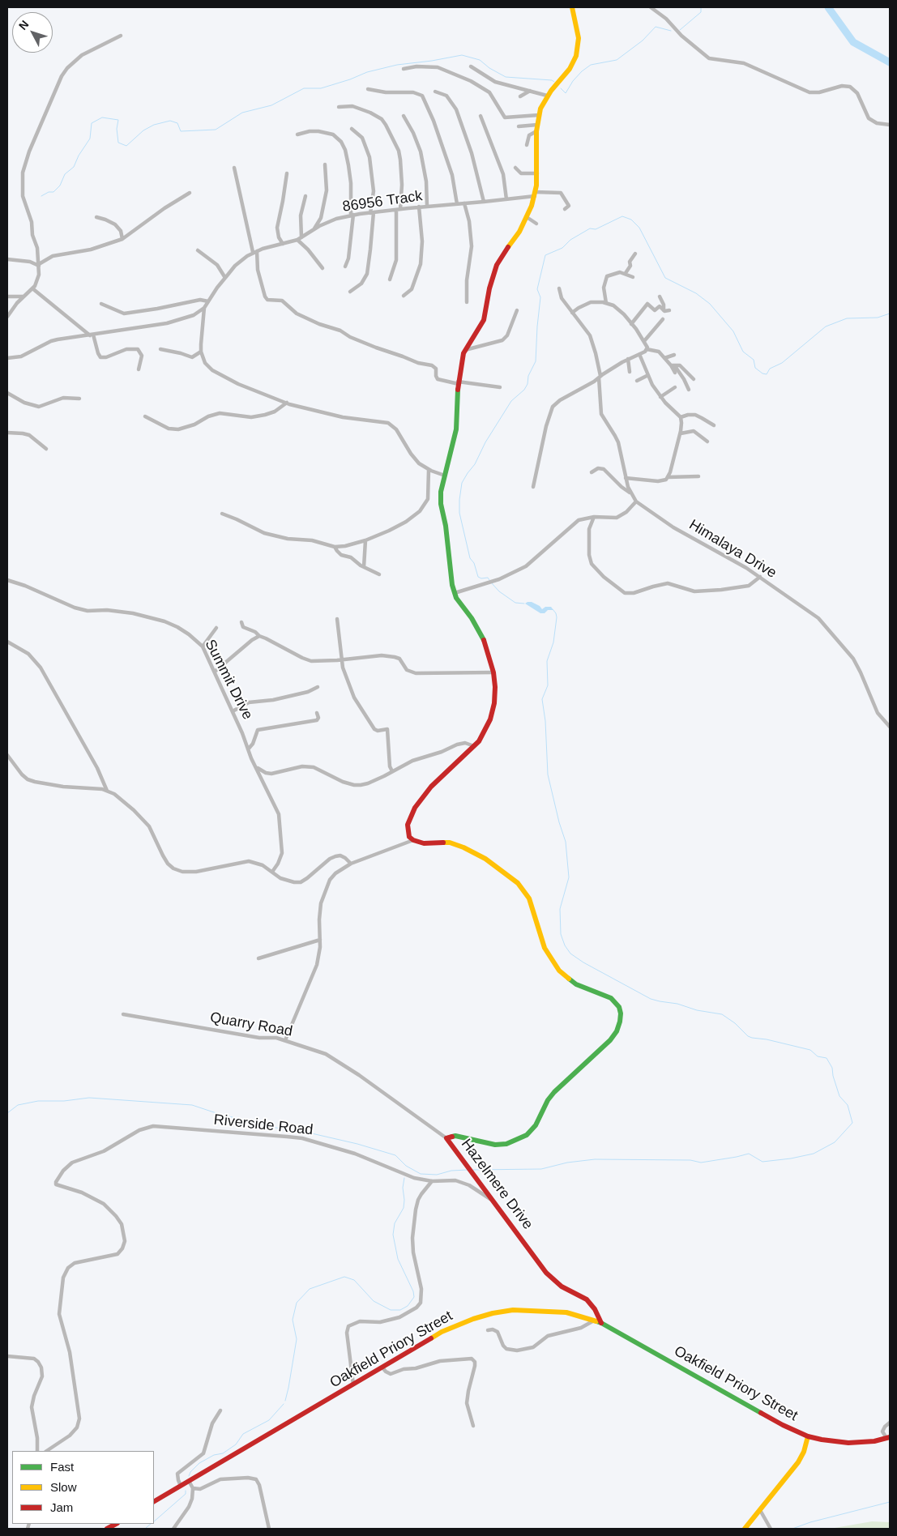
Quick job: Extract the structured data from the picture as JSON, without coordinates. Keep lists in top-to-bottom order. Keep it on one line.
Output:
{"streets":{"street":["86956 Track","Himalaya Drive","Summit Drive","Quarry Road","Riverside Road","Hazelmere Drive","Oakfield Priory Street"]},"crossings":[["Quarry Road","Hazelmere Drive"],["Riverside Road","Hazelmere Drive"],["Hazelmere Drive","Oakfield Priory Street"]],"legend":["Fast","Slow","Jam"],"north":"top left"}
